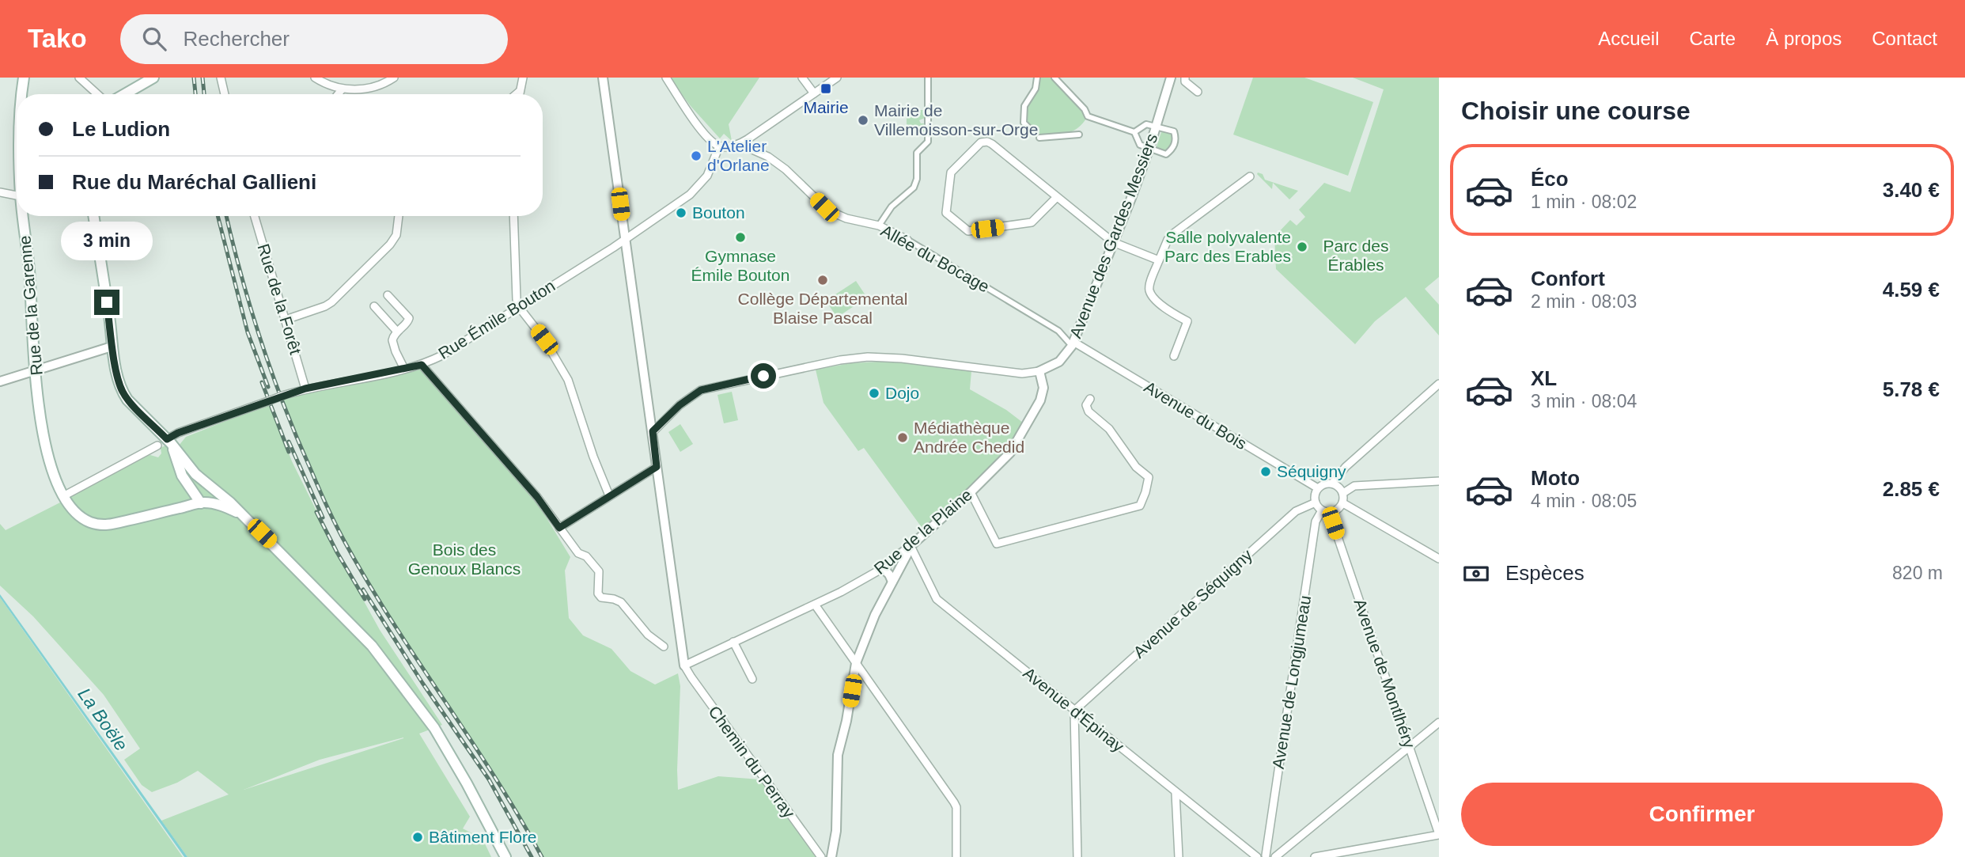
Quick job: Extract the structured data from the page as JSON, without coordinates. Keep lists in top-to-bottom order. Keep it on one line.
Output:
{"streets":{"main road":["Rue de la Garenne"],"street":["Avenue des Gardes Messiers","Allée du Bocage","Rue de la Forêt","Rue Émile Bouton","Avenue du Bois","Rue de la Plaine","Avenue de Séquigny","Avenue de Montlhéry","Avenue de Longjumeau","Avenue d'Épinay","Chemin du Perray"]},"crossings":[["Avenue des Gardes Messiers","Allée du Bocage"],["Avenue des Gardes Messiers","Avenue du Bois"],["Avenue des Gardes Messiers","Rue de la Plaine"],["Allée du Bocage","Avenue du Bois"],["Rue de la Forêt","Rue Émile Bouton"],["Avenue du Bois","Avenue de Séquigny"],["Avenue du Bois","Avenue de Montlhéry"],["Avenue du Bois","Avenue de Longjumeau"],["Rue de la Plaine","Avenue d'Épinay"],["Rue de la Plaine","Chemin du Perray"],["Avenue de Séquigny","Avenue de Montlhéry"],["Avenue de Séquigny","Avenue de Longjumeau"],["Avenue de Séquigny","Avenue d'Épinay"],["Avenue de Montlhéry","Avenue de Longjumeau"],["Avenue de Longjumeau","Avenue d'Épinay"]],"water":["La Boële"],"parks":["Parc des Érables","Bois des Genoux Blancs"],"places":{"transit":["Mairie"],"other":["Mairie de Villemoisson-sur-Orge","L'Atelier d'Orlane","Bouton","Gymnase Émile Bouton","Salle polyvalente Parc des Erables","Collège Départemental Blaise Pascal","Dojo","Médiathèque Andrée Chedid","Séquigny","Bâtiment Flore"]},"page":{"header":"Tako","search":"Rechercher","nav":["Accueil","Carte","À propos","Contact"],"heading":"Choisir une course","banner":["Le Ludion","Rue du Maréchal Gallieni"],"list":[{"name":"Éco","note":"1 min · 08:02","value":"3.40 €"},{"name":"Confort","note":"2 min · 08:03","value":"4.59 €"},{"name":"XL","note":"3 min · 08:04","value":"5.78 €"},{"name":"Moto","note":"4 min · 08:05","value":"2.85 €"}],"bubble":"3 min","pay":["Espèces","820 m"],"buttons":"Confirmer"}}
